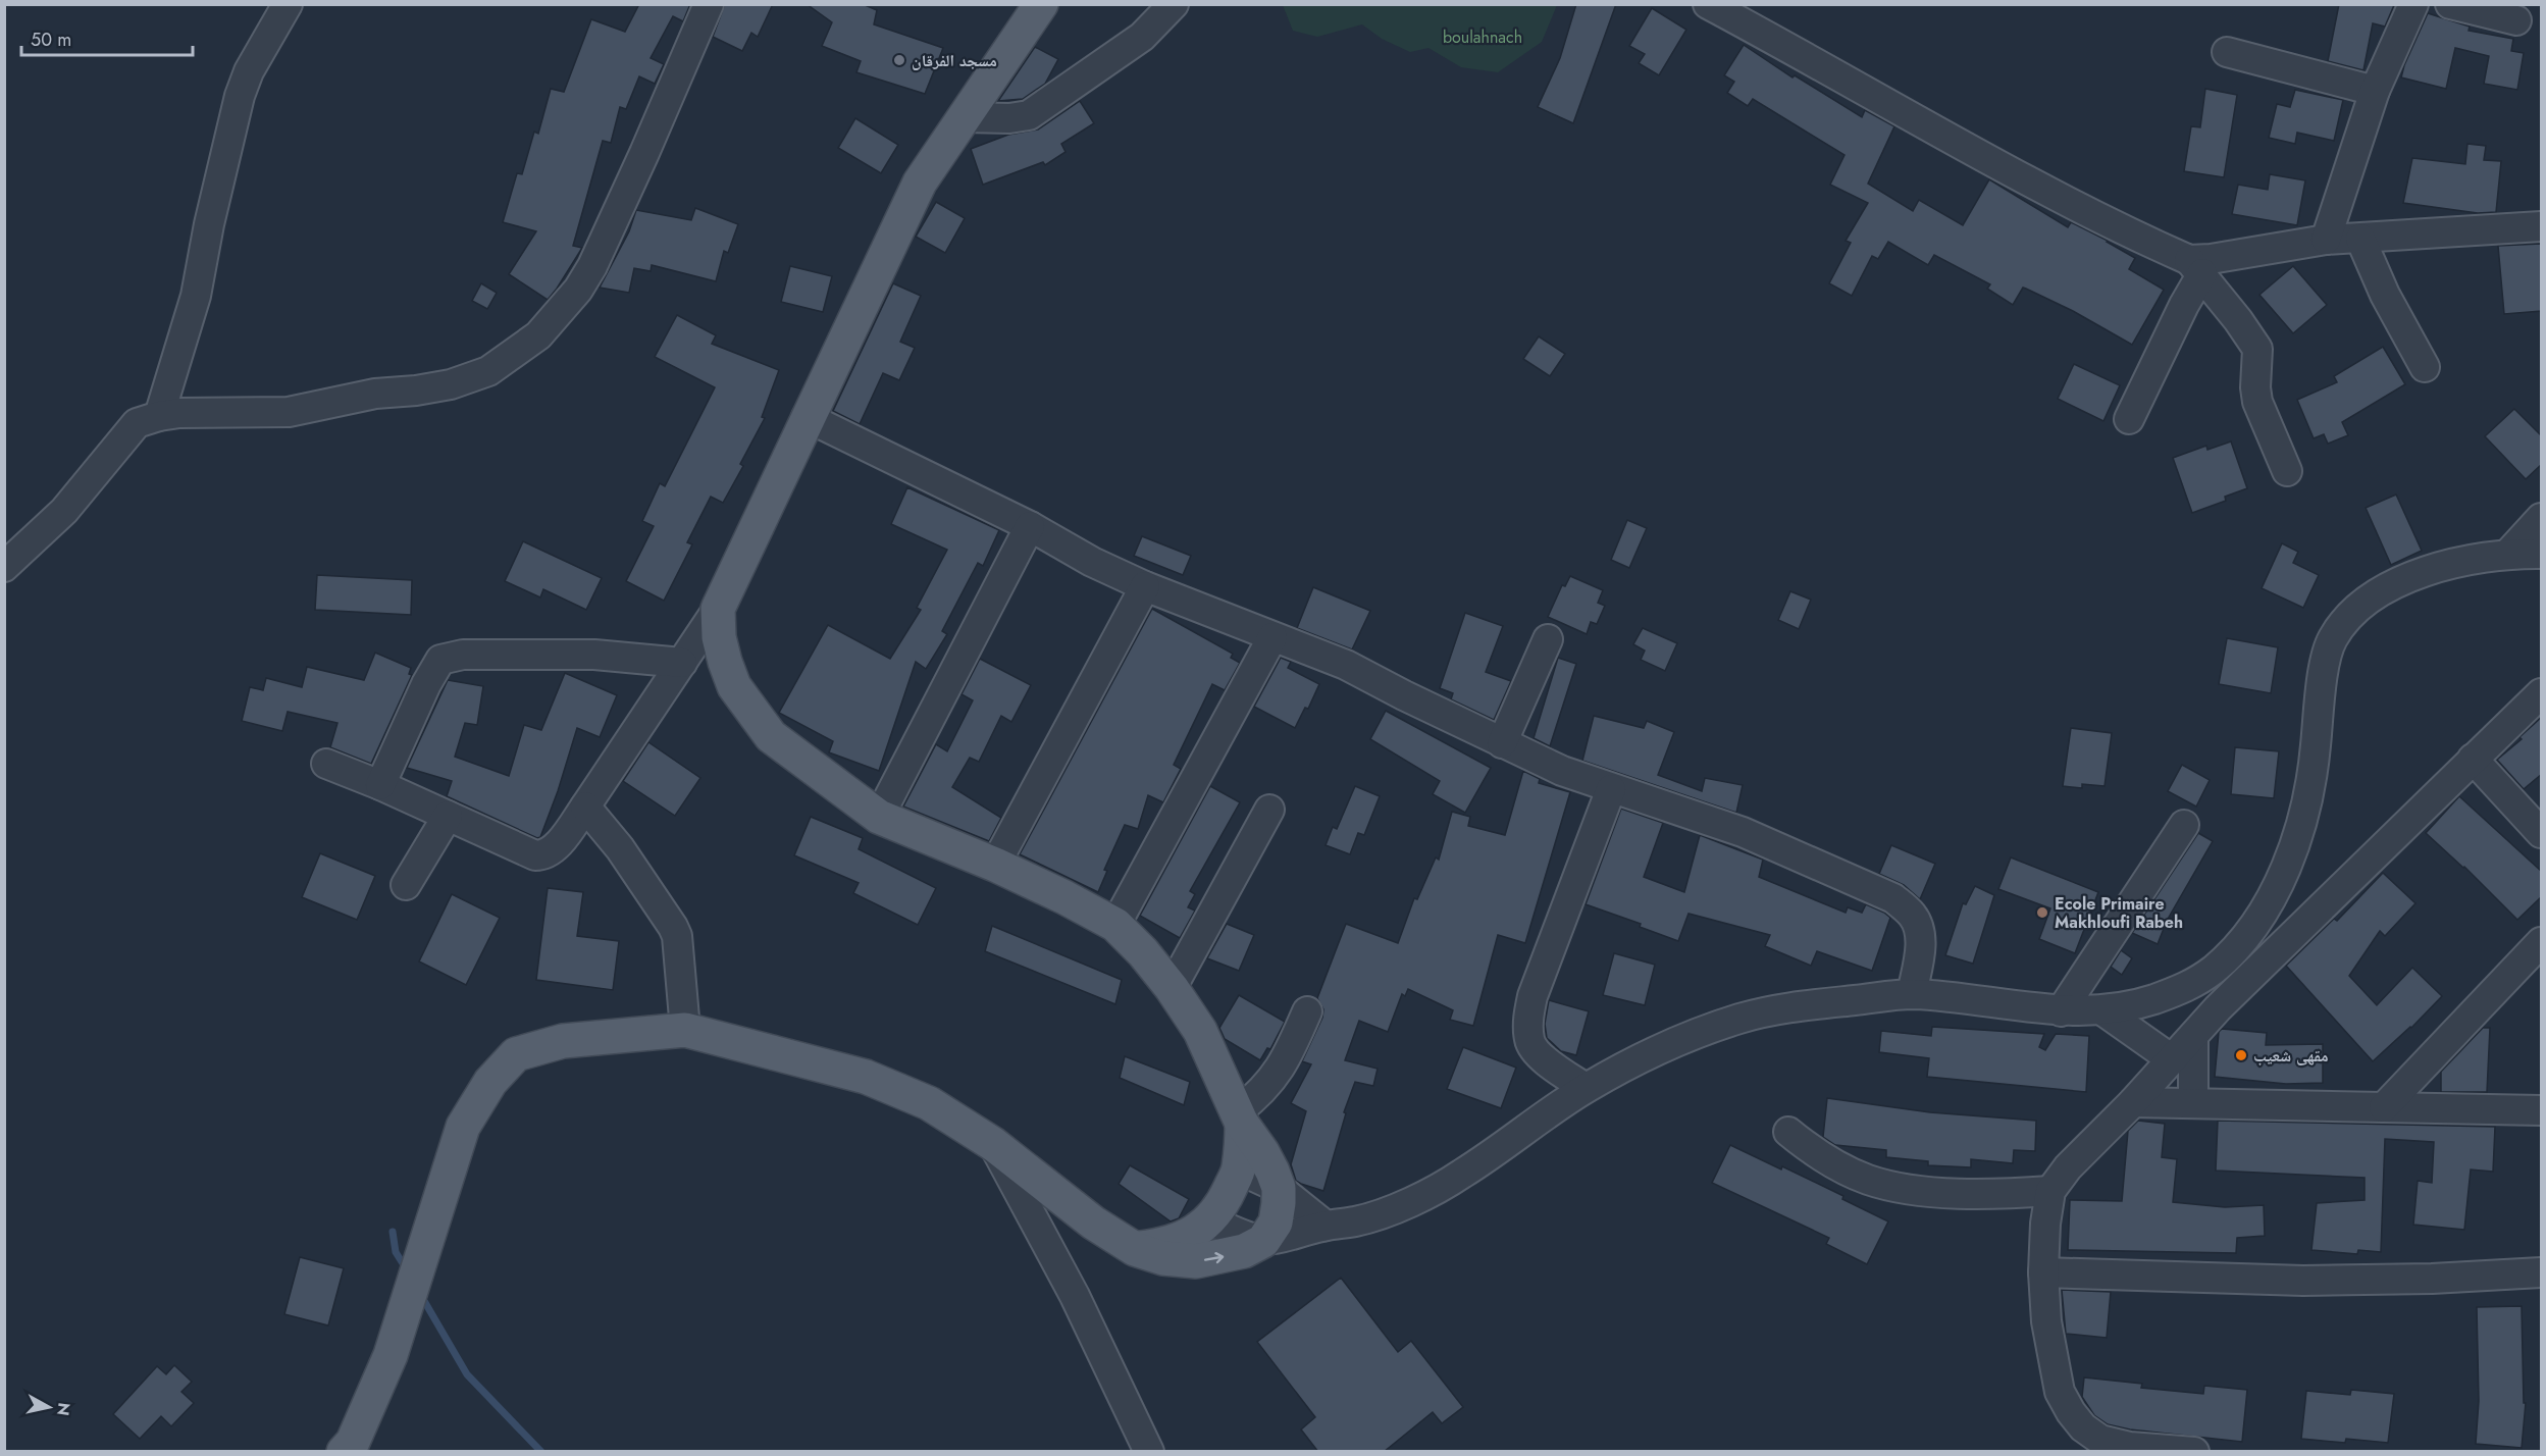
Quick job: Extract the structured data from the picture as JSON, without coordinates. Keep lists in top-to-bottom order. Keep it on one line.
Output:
{"parks":["boulahnach"],"places":["مسجد الفرقان","Ecole Primaire Makhloufi Rabeh","مقهى شعيب"],"scale_bar":"50 m","north":"right"}
